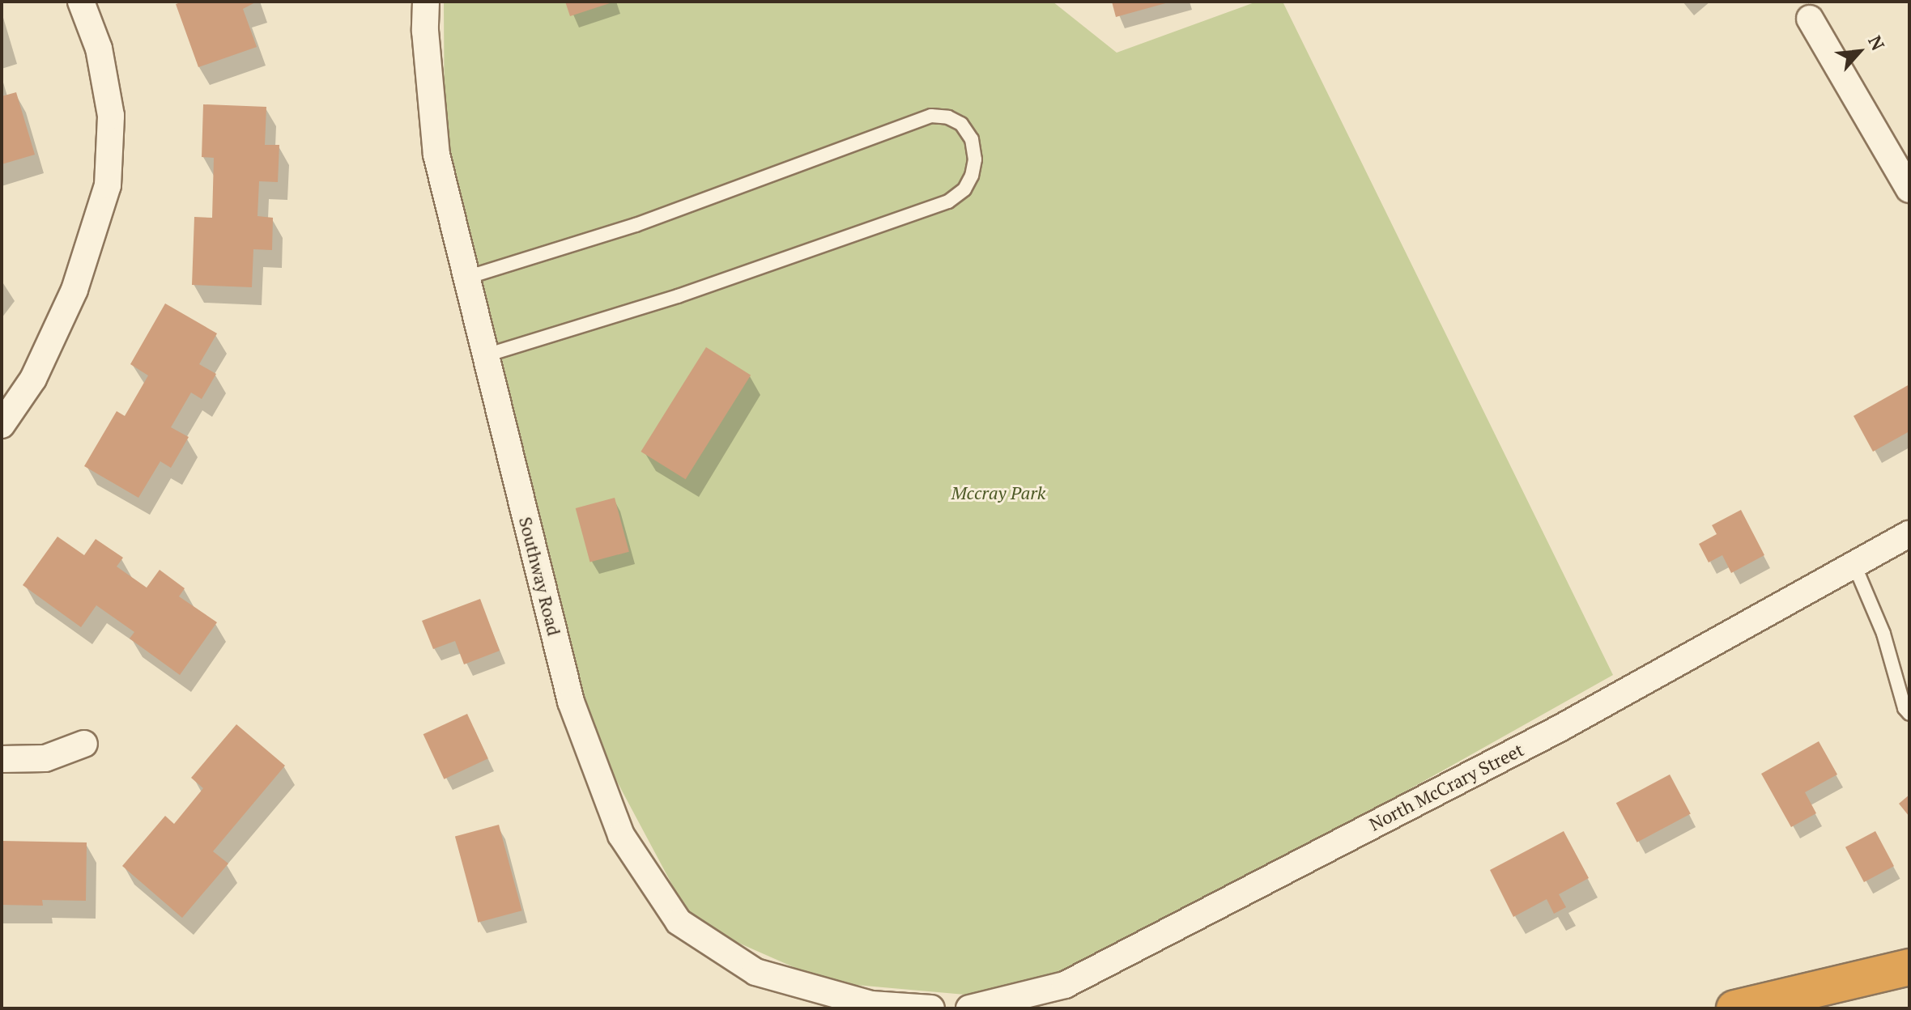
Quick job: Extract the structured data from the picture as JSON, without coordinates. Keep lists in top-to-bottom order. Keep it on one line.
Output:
{"streets":{"street":["Southway Road","North McCrary Street"]},"parks":["Mccray Park"],"north":"top right"}
